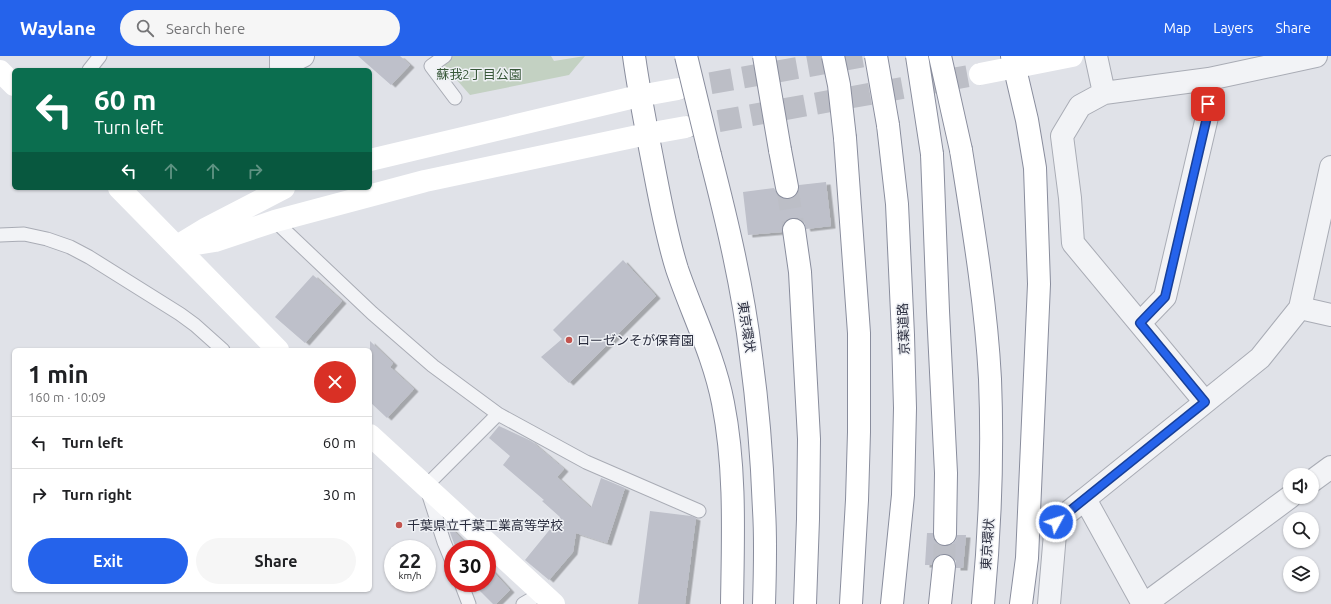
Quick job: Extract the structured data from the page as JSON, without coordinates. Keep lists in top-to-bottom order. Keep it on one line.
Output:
{"streets":{"main road":["東京環状","京葉道路"]},"parks":["蘇我2丁目公園"],"places":["ローゼンそが保育園","千葉県立千葉工業高等学校"],"page":{"header":"Waylane","search":"Search here","nav":["Map","Layers","Share"],"turn":["60 m","Turn left"],"heading":["1 min","160 m · 10:09"],"list":[{"name":"Turn left","value":"60 m"},{"name":"Turn right","value":"30 m"}],"buttons":["Exit","Share"],"speed":"22 km/h","limit":"30"}}
